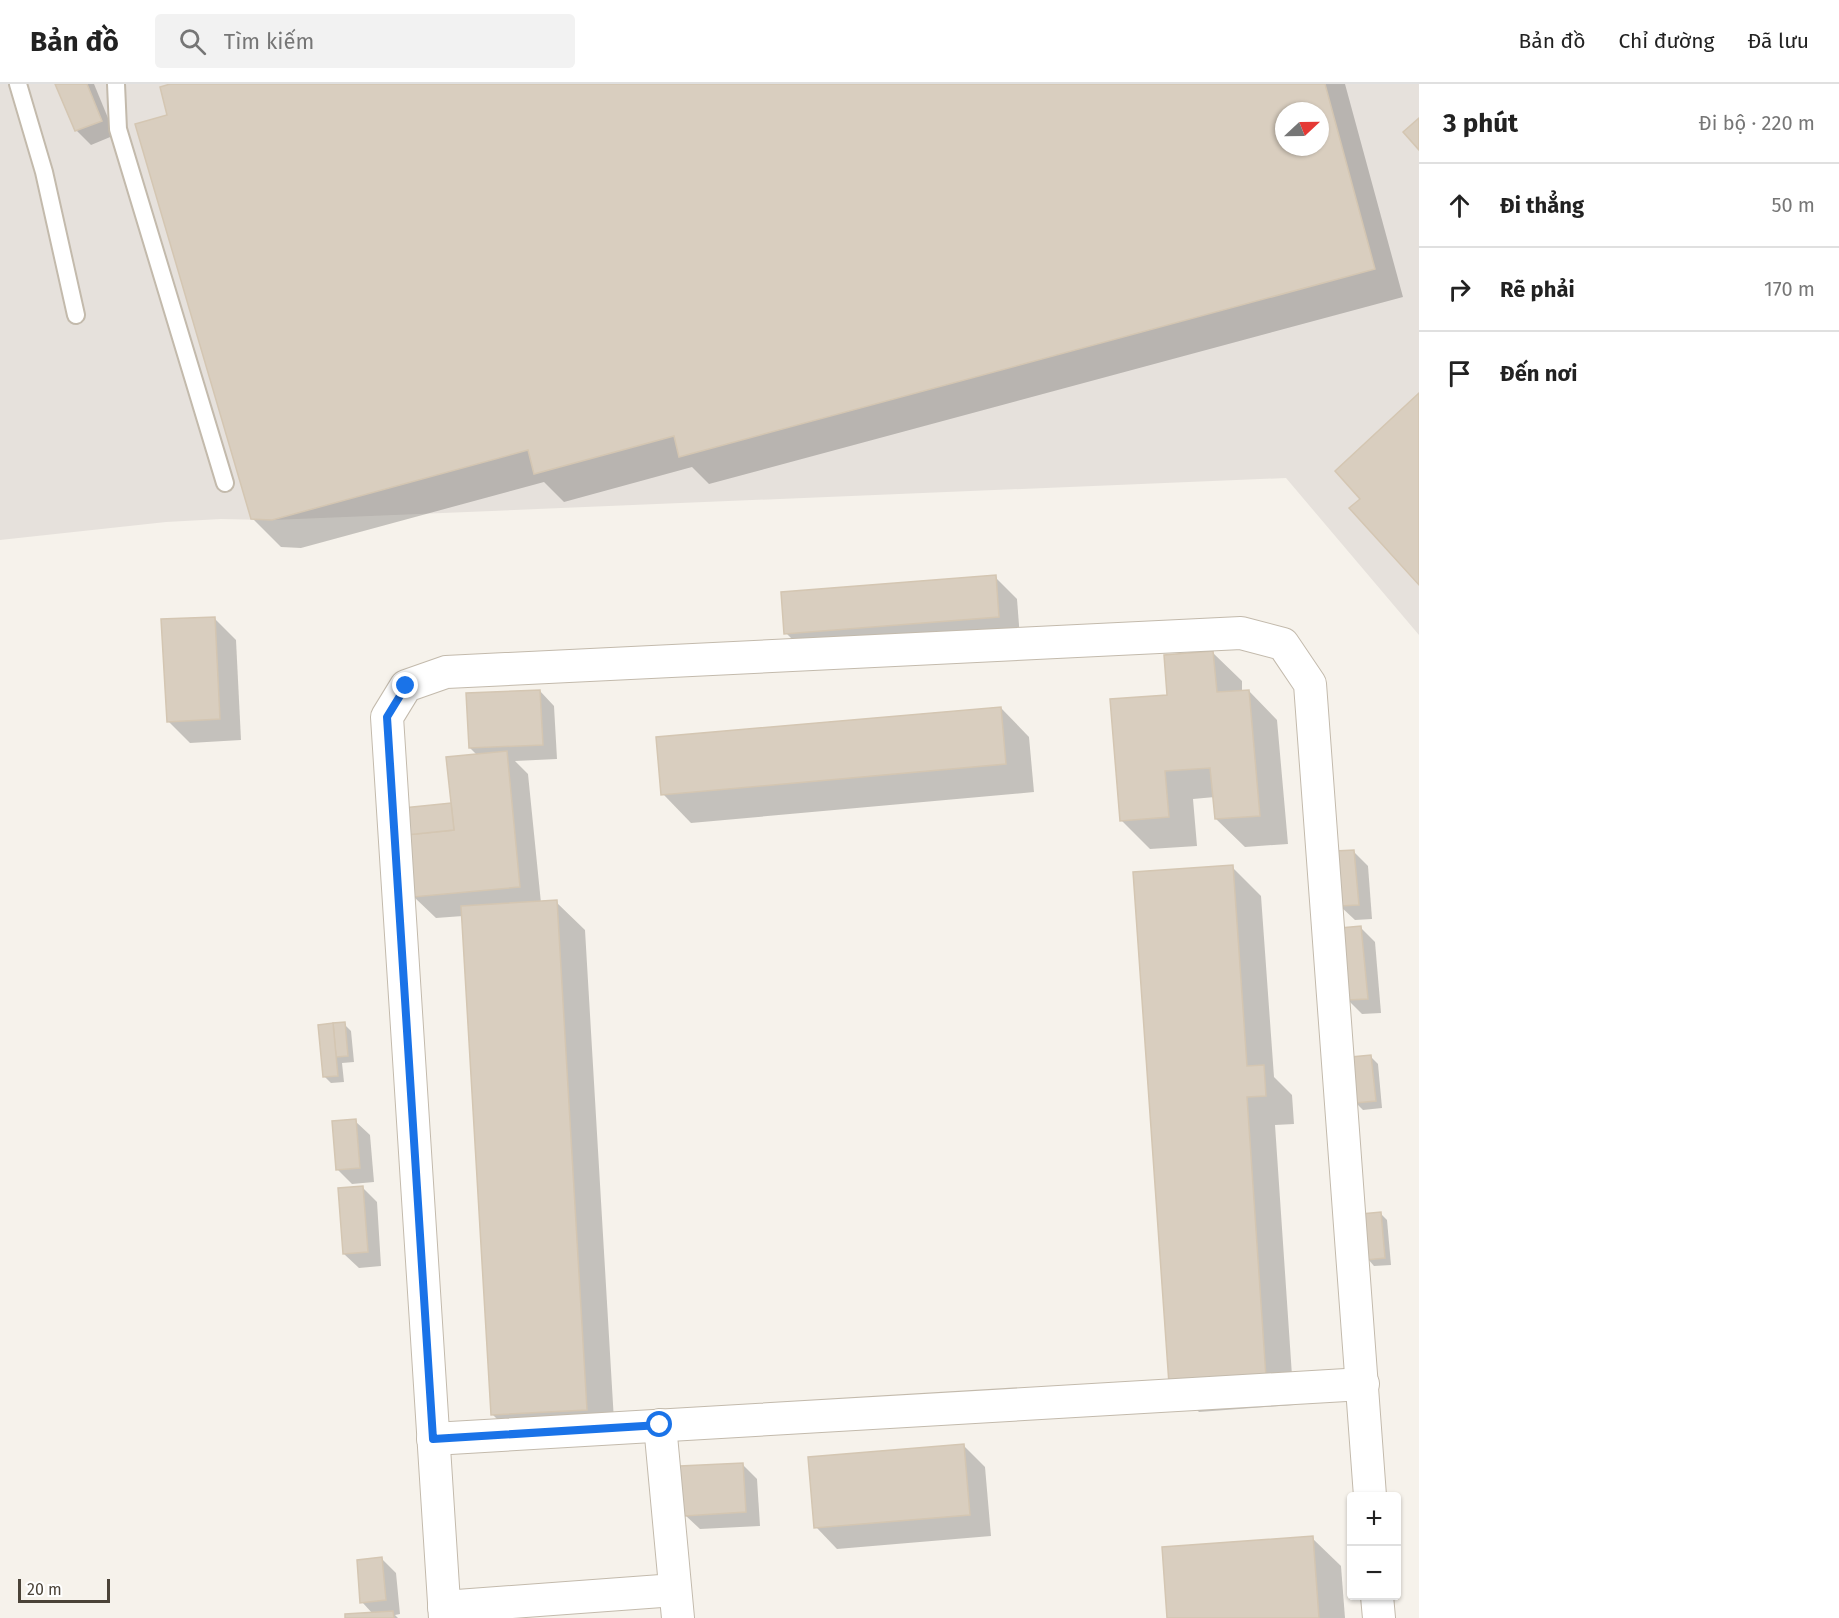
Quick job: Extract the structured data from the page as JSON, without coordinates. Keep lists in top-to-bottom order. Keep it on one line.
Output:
{"scale_bar":"20 m","north":"right","page":{"header":"Bản đồ","search":"Tìm kiếm","nav":["Bản đồ","Chỉ đường","Đã lưu"],"heading":["3 phút","Đi bộ · 220 m"],"list":[["Đi thẳng","50 m"],["Rẽ phải","170 m"],"Đến nơi"],"map_buttons":["+","−"],"scale":"20 m"}}
